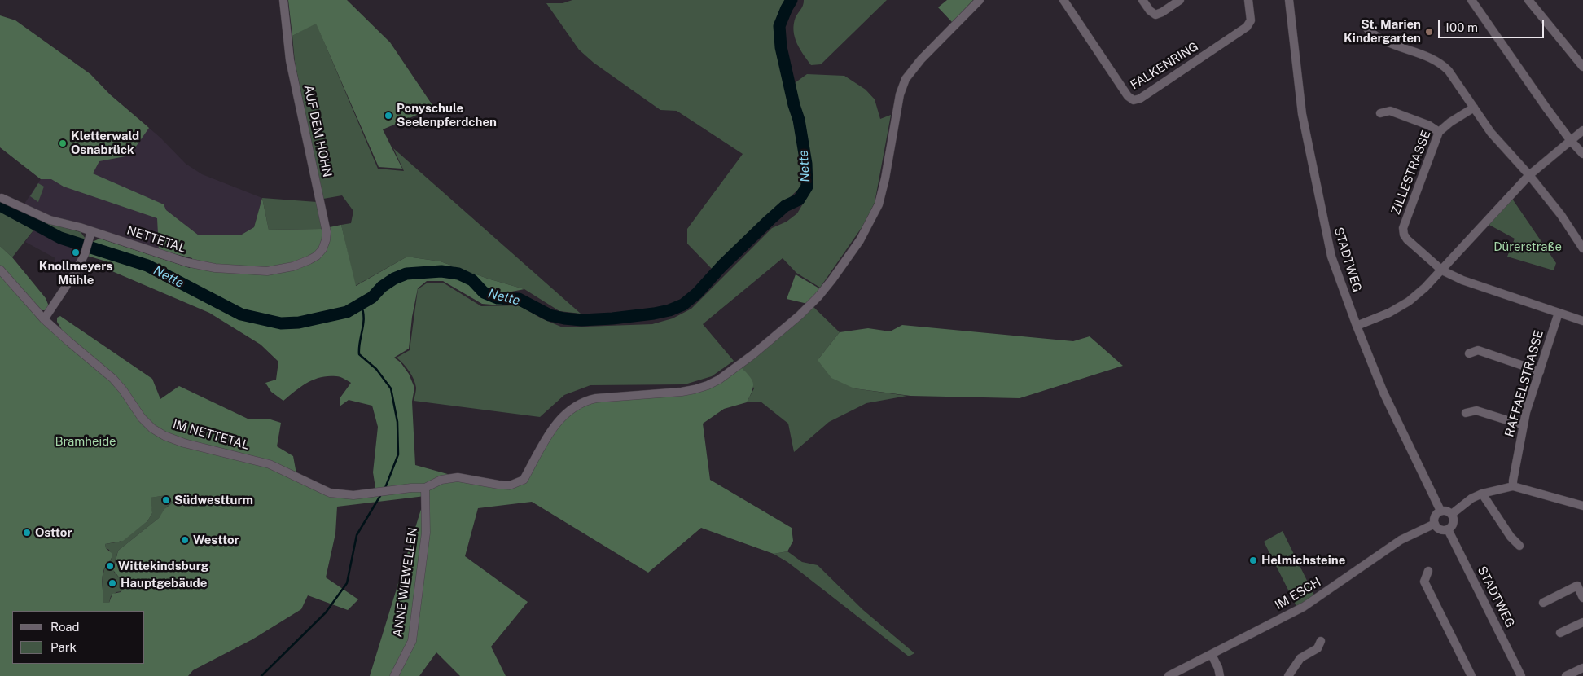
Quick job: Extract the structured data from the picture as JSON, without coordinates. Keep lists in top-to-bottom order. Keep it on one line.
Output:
{"streets":{"street":["FALKENRING","AUF DEM HOHN","ZILLESTRASSE","NETTETAL","STADTWEG","RAFFAELSTRASSE","IM NETTETAL","ANNE WIEWELLEN","IM ESCH"]},"crossings":[["AUF DEM HOHN","NETTETAL"],["ZILLESTRASSE","RAFFAELSTRASSE"],["STADTWEG","IM ESCH"],["IM NETTETAL","ANNE WIEWELLEN"]],"water":["Nette"],"parks":["Dürerstraße","Bramheide"],"places":["St. Marien Kindergarten","Ponyschule Seelenpferdchen","Kletterwald Osnabrück","Knollmeyers Mühle","Südwestturm","Osttor","Westtor","Helmichsteine","Wittekindsburg","Hauptgebäude"],"legend":["Road","Park"],"scale_bar":"100 m"}
